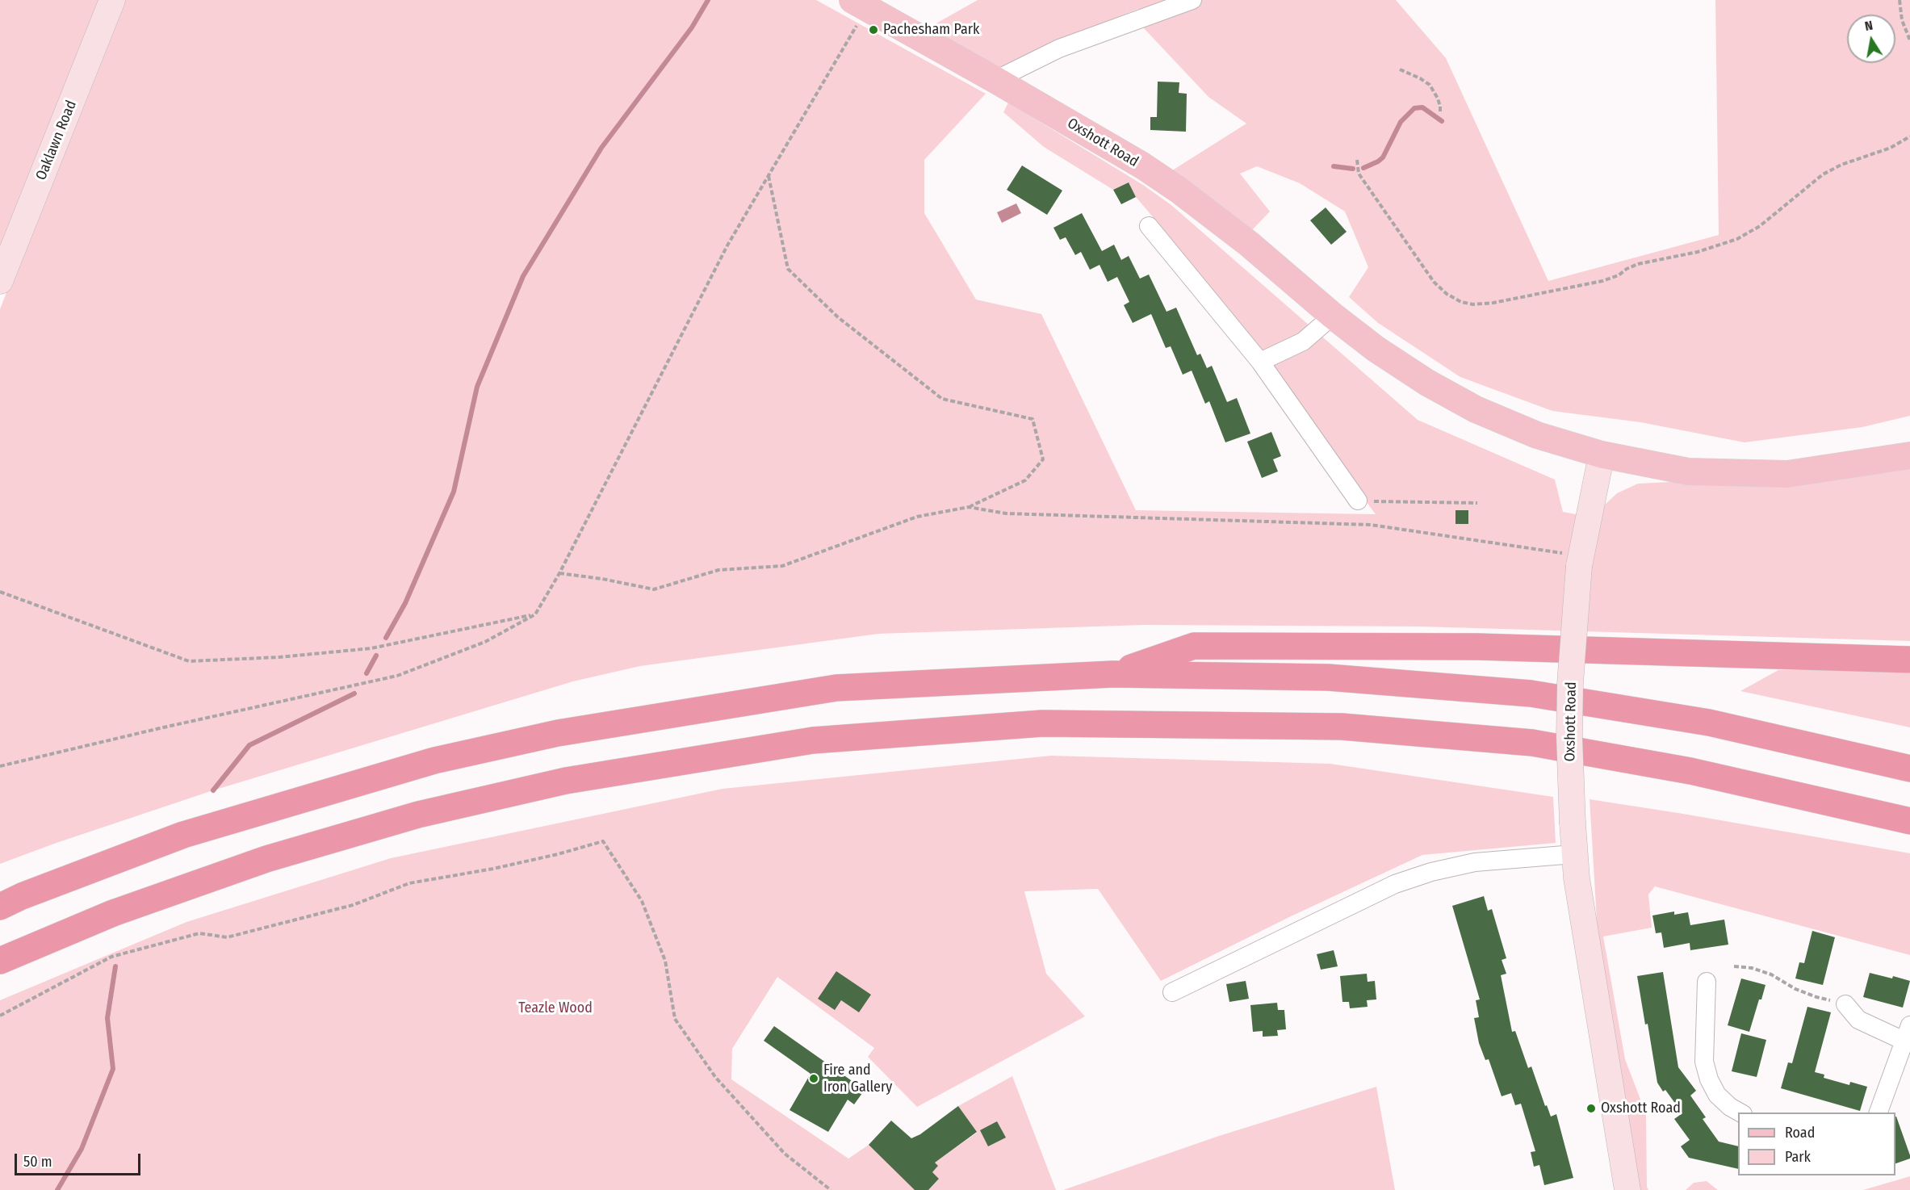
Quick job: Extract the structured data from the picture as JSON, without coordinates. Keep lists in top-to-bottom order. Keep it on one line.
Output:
{"streets":{"main road":["Oaklawn Road","Oxshott Road"]},"parks":["Teazle Wood"],"places":["Pachesham Park","Fire and Iron Gallery","Oxshott Road"],"legend":["Road","Park"],"scale_bar":"50 m","north":"top"}
